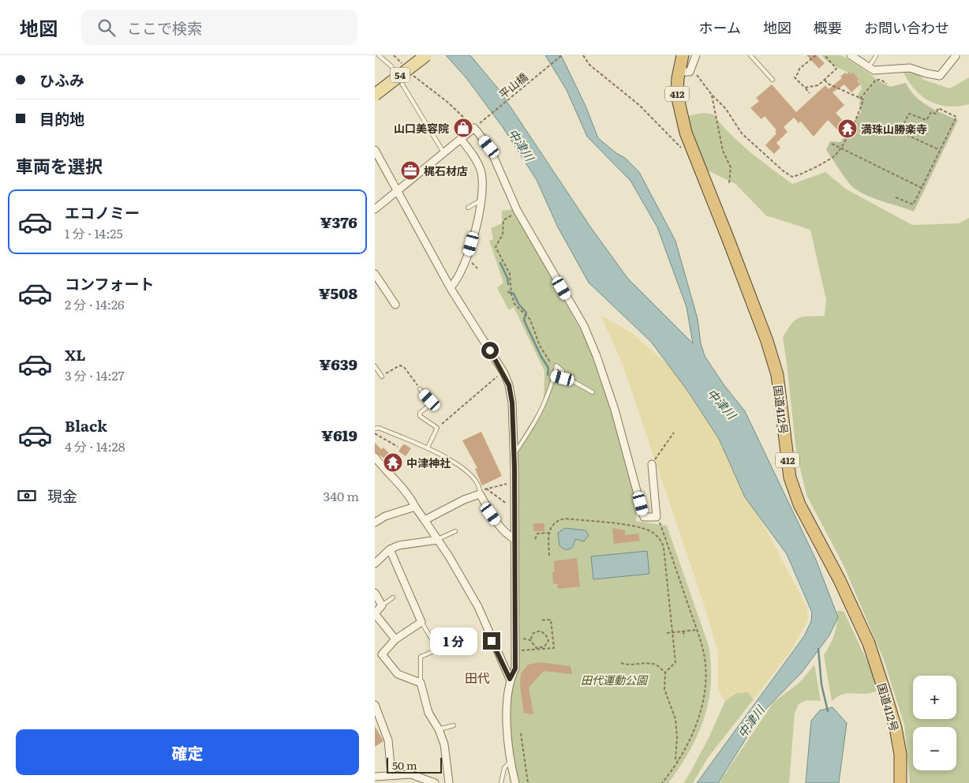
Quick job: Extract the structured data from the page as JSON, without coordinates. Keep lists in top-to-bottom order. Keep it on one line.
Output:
{"streets":{"highway":["412","国道412号"],"main road":["54"],"path":["平山橋"]},"districts":["田代"],"water":["中津川"],"parks":["田代運動公園"],"places":{"shop":["山口美容院"],"temple":["満珠山勝楽寺","中津神社"],"office":["梶石材店"]},"scale_bar":"50 m","page":{"header":"地図","search":"ここで検索","nav":["ホーム","地図","概要","お問い合わせ"],"banner":["ひふみ","目的地"],"heading":"車両を選択","list":[{"name":"エコノミー","note":"1 分 · 14:25","value":"¥376"},{"name":"コンフォート","note":"2 分 · 14:26","value":"¥508"},{"name":"XL","note":"3 分 · 14:27","value":"¥639"},{"name":"Black","note":"4 分 · 14:28","value":"¥619"}],"pay":["現金","340 m"],"bubble":"1 分","map_buttons":["+","−"],"buttons":"確定","scale":"50 m"}}
